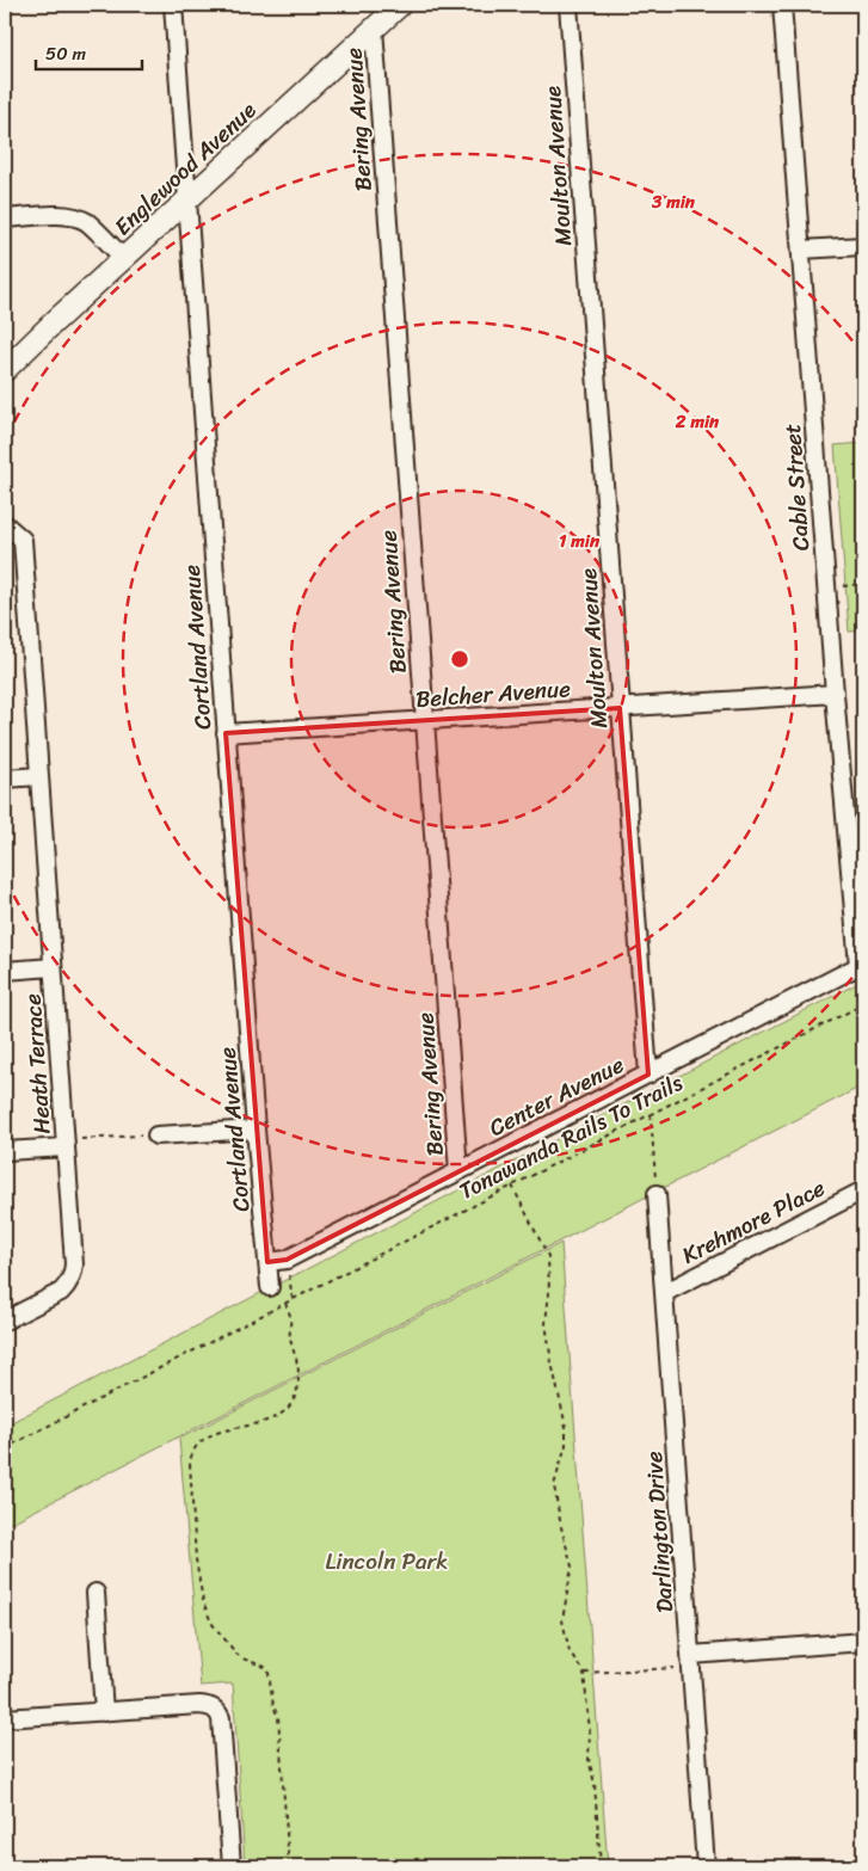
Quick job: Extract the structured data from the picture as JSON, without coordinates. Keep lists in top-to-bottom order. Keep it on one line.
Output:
{"streets":{"street":["Bering Avenue","Moulton Avenue","Englewood Avenue","Cable Street","Cortland Avenue","Belcher Avenue","Heath Terrace","Center Avenue","Krehmore Place","Darlington Drive"],"path":["Tonawanda Rails To Trails"]},"crossings":[["Bering Avenue","Englewood Avenue"],["Bering Avenue","Belcher Avenue"],["Bering Avenue","Center Avenue"],["Moulton Avenue","Belcher Avenue"],["Moulton Avenue","Center Avenue"],["Englewood Avenue","Cortland Avenue"],["Cable Street","Belcher Avenue"],["Cable Street","Center Avenue"],["Cortland Avenue","Belcher Avenue"],["Cortland Avenue","Center Avenue"],["Krehmore Place","Darlington Drive"]],"parks":["Lincoln Park"],"scale_bar":"50 m","rings":["3 min","2 min","1 min"]}
